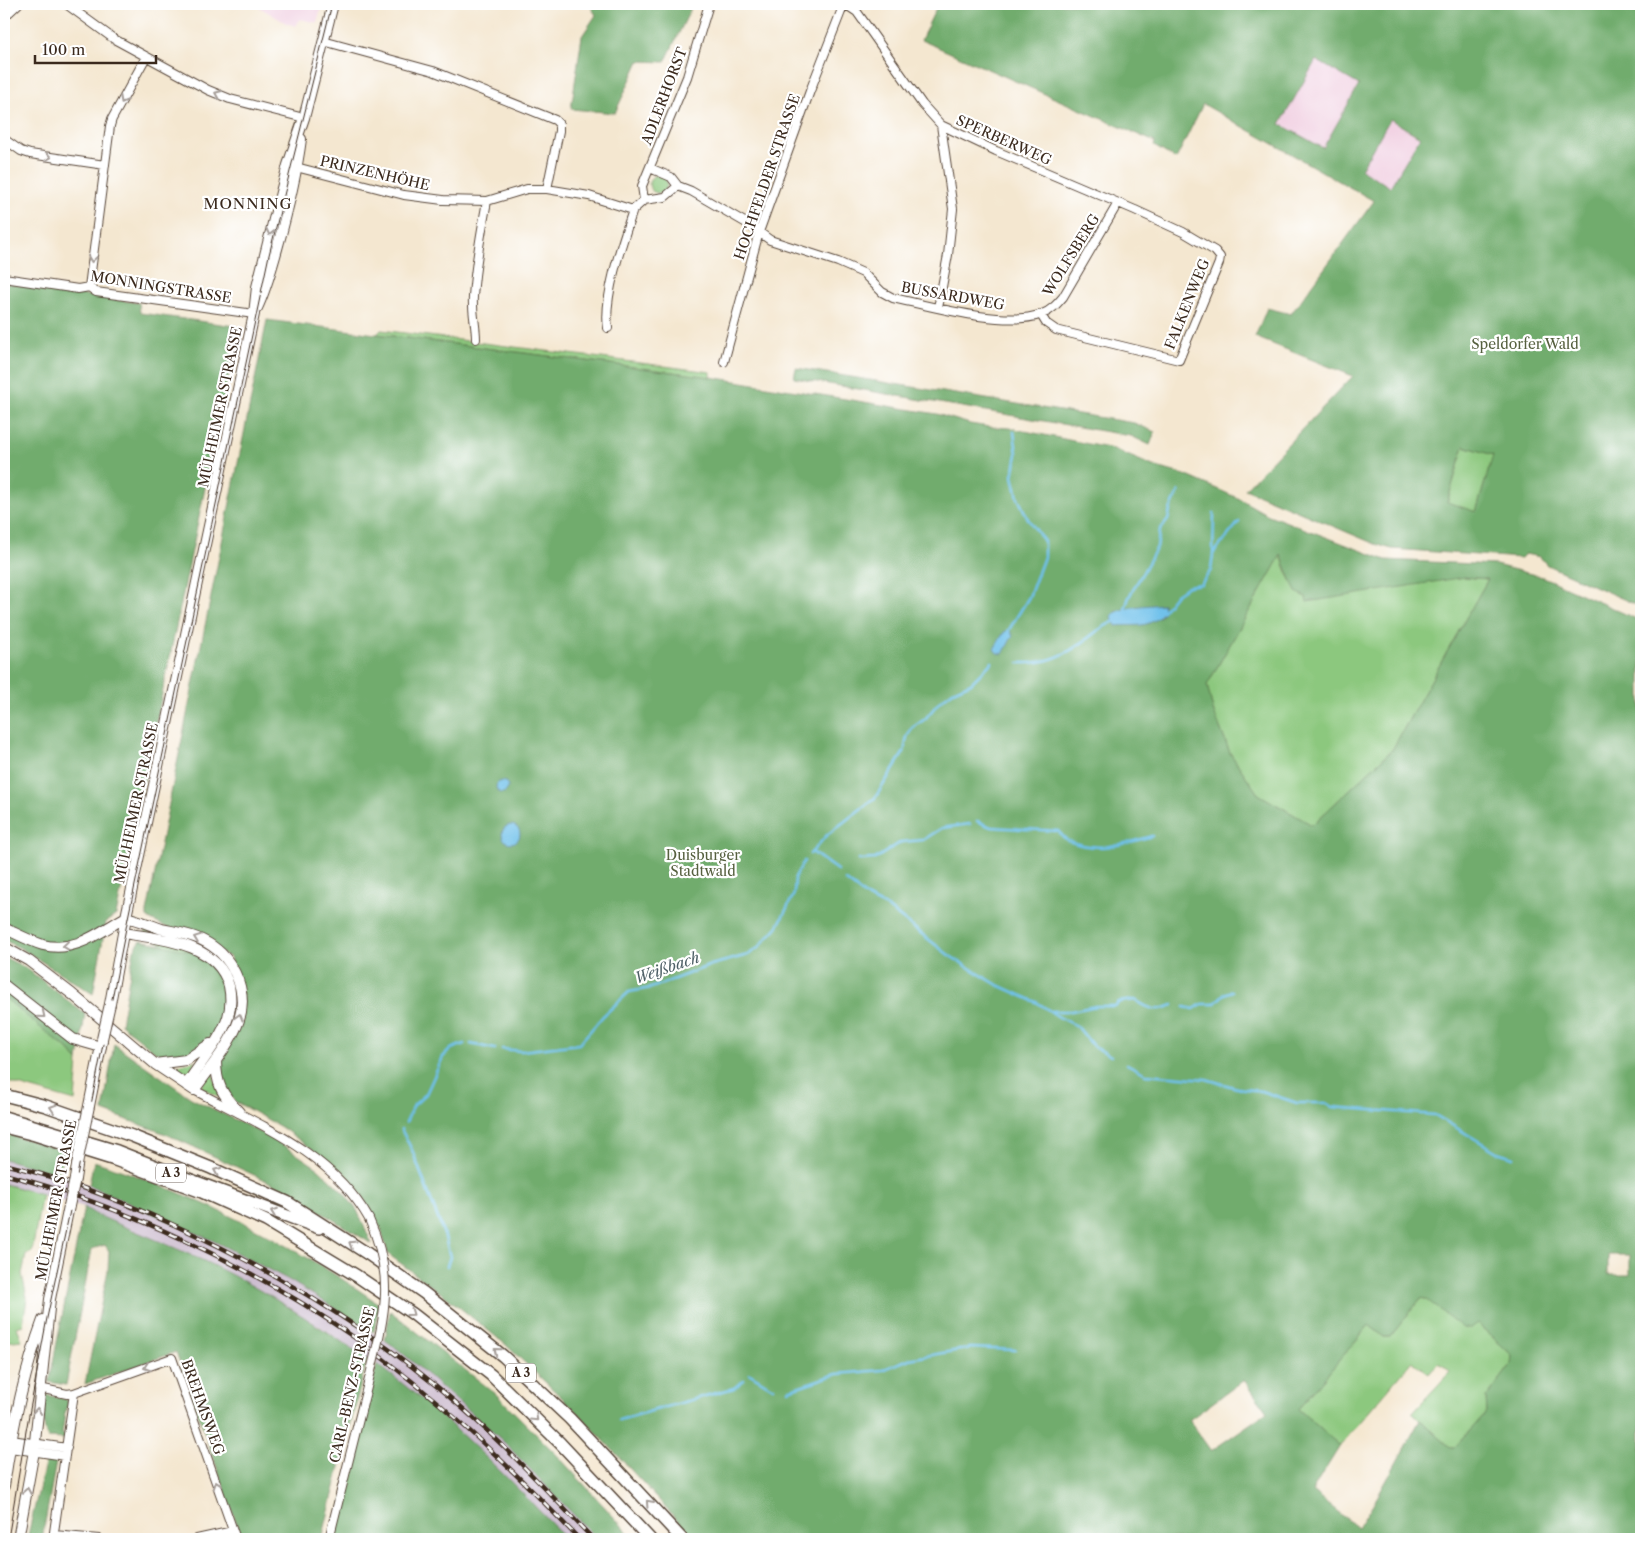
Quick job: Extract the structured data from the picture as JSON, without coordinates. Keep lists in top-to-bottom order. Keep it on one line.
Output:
{"streets":{"highway":["A 3"],"main road":["MÜLHEIMER STRASSE","CARL-BENZ-STRASSE"],"street":["ADLERHORST","SPERBERWEG","PRINZENHÖHE","HOCHFELDER STRASSE","WOLFSBERG","MONNINGSTRASSE","BUSSARDWEG","FALKENWEG","BREHMSWEG"]},"crossings":[["SPERBERWEG","HOCHFELDER STRASSE"],["SPERBERWEG","WOLFSBERG"],["SPERBERWEG","FALKENWEG"],["PRINZENHÖHE","MÜLHEIMER STRASSE"],["HOCHFELDER STRASSE","BUSSARDWEG"],["WOLFSBERG","BUSSARDWEG"],["WOLFSBERG","FALKENWEG"],["MONNINGSTRASSE","MÜLHEIMER STRASSE"],["BUSSARDWEG","FALKENWEG"],["MÜLHEIMER STRASSE","BREHMSWEG"]],"districts":["MONNING"],"water":["Weißbach"],"parks":["Speldorfer Wald","Duisburger Stadtwald"],"scale_bar":"100 m"}
